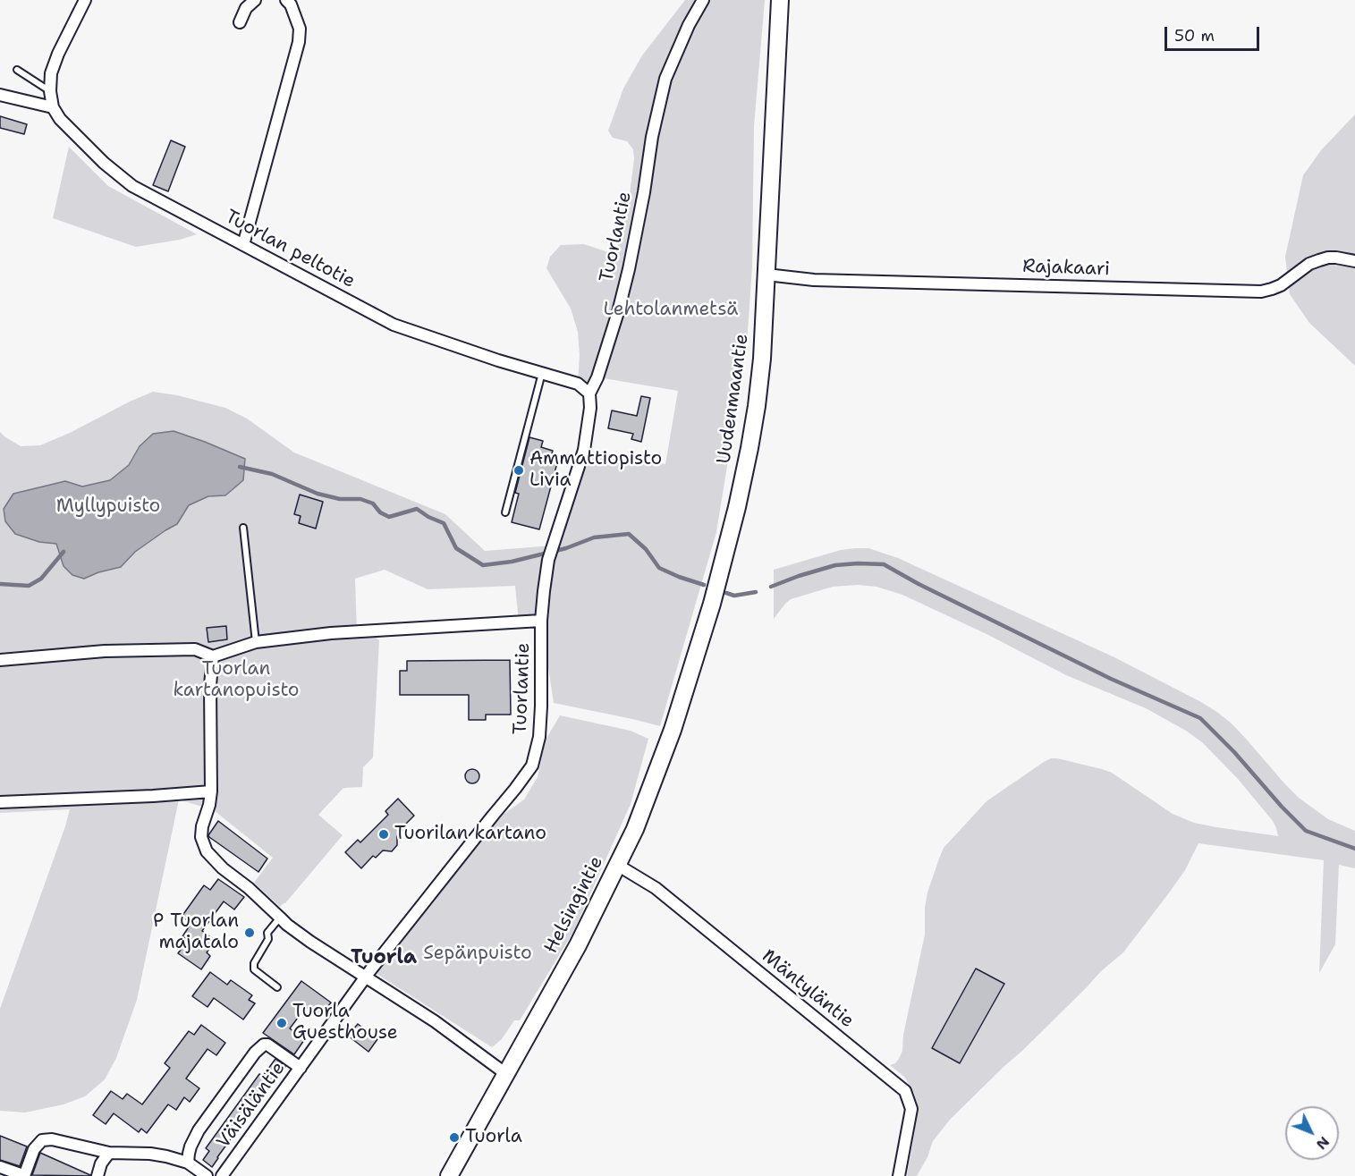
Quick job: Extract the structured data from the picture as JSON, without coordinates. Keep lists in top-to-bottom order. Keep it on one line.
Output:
{"streets":{"main road":["Uudenmaantie","Helsingintie"],"street":["Tuorlantie","Tuorlan peltotie","Rajakaari","Mäntyläntie","Väisäläntie"]},"crossings":[["Tuorlantie","Tuorlan peltotie"],["Tuorlantie","Väisäläntie"],["Rajakaari","Uudenmaantie"],["Uudenmaantie","Helsingintie"],["Helsingintie","Mäntyläntie"]],"districts":["Tuorla"],"parks":["Lehtolanmetsä","Myllypuisto","Tuorlan kartanopuisto","Sepänpuisto"],"places":["Ammattiopisto Livia","Tuorilan kartano","P Tuorlan majatalo","Tuorla Guesthouse","Tuorla"],"scale_bar":"50 m","north":"bottom right"}
